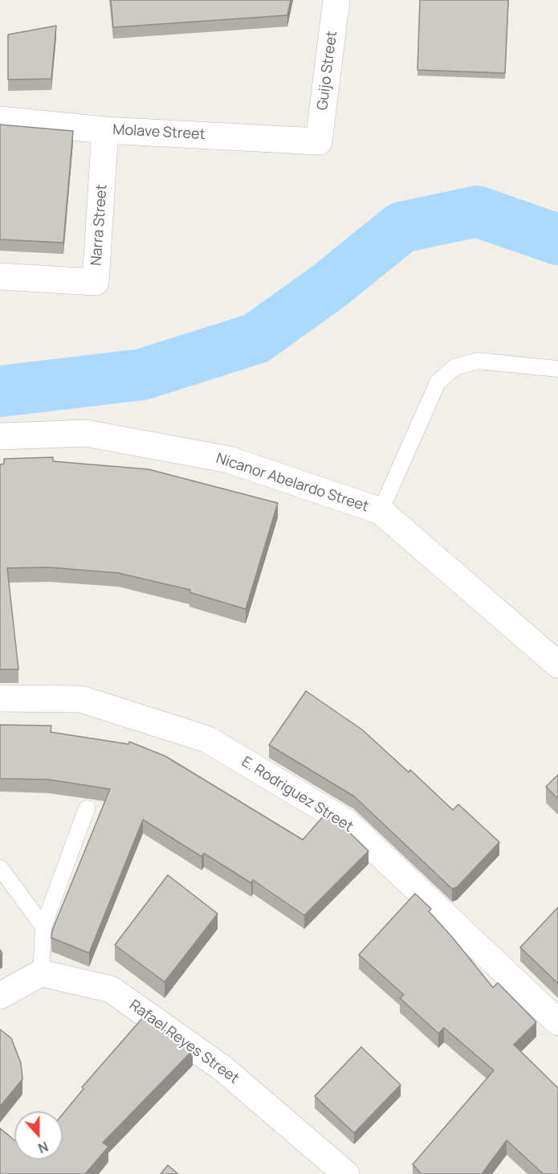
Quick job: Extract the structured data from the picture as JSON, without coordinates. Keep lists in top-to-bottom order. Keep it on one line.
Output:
{"streets":{"street":["Guijo Street","Molave Street","Narra Street","Nicanor Abelardo Street","E. Rodriguez Street","Rafael Reyes Street"]},"crossings":[["Guijo Street","Molave Street"],["Molave Street","Narra Street"]],"north":"bottom"}
